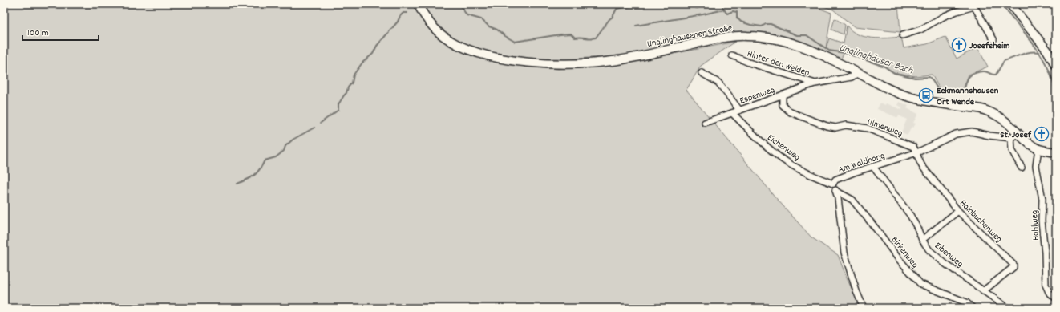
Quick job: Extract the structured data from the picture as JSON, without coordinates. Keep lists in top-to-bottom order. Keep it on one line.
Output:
{"streets":{"main road":["Unglinghausener Straße"],"street":["Hinter den Weiden","Espenweg","Ulmenweg","Eichenweg","Am Waldhang","Hainbuchenweg","Hohlweg","Birkenweg","Eibenweg"]},"crossings":[["Unglinghausener Straße","Hinter den Weiden"],["Unglinghausener Straße","Hohlweg"],["Hinter den Weiden","Espenweg"],["Espenweg","Ulmenweg"],["Espenweg","Eichenweg"],["Ulmenweg","Am Waldhang"],["Ulmenweg","Hainbuchenweg"],["Eichenweg","Am Waldhang"],["Am Waldhang","Hainbuchenweg"],["Am Waldhang","Birkenweg"],["Am Waldhang","Eibenweg"],["Hainbuchenweg","Eibenweg"]],"water":["Unglinghäuser Bach"],"places":{"church":["Josefsheim","St. Josef"],"bus stop":["Eckmannshausen Ort Wende"]},"scale_bar":"100 m"}
